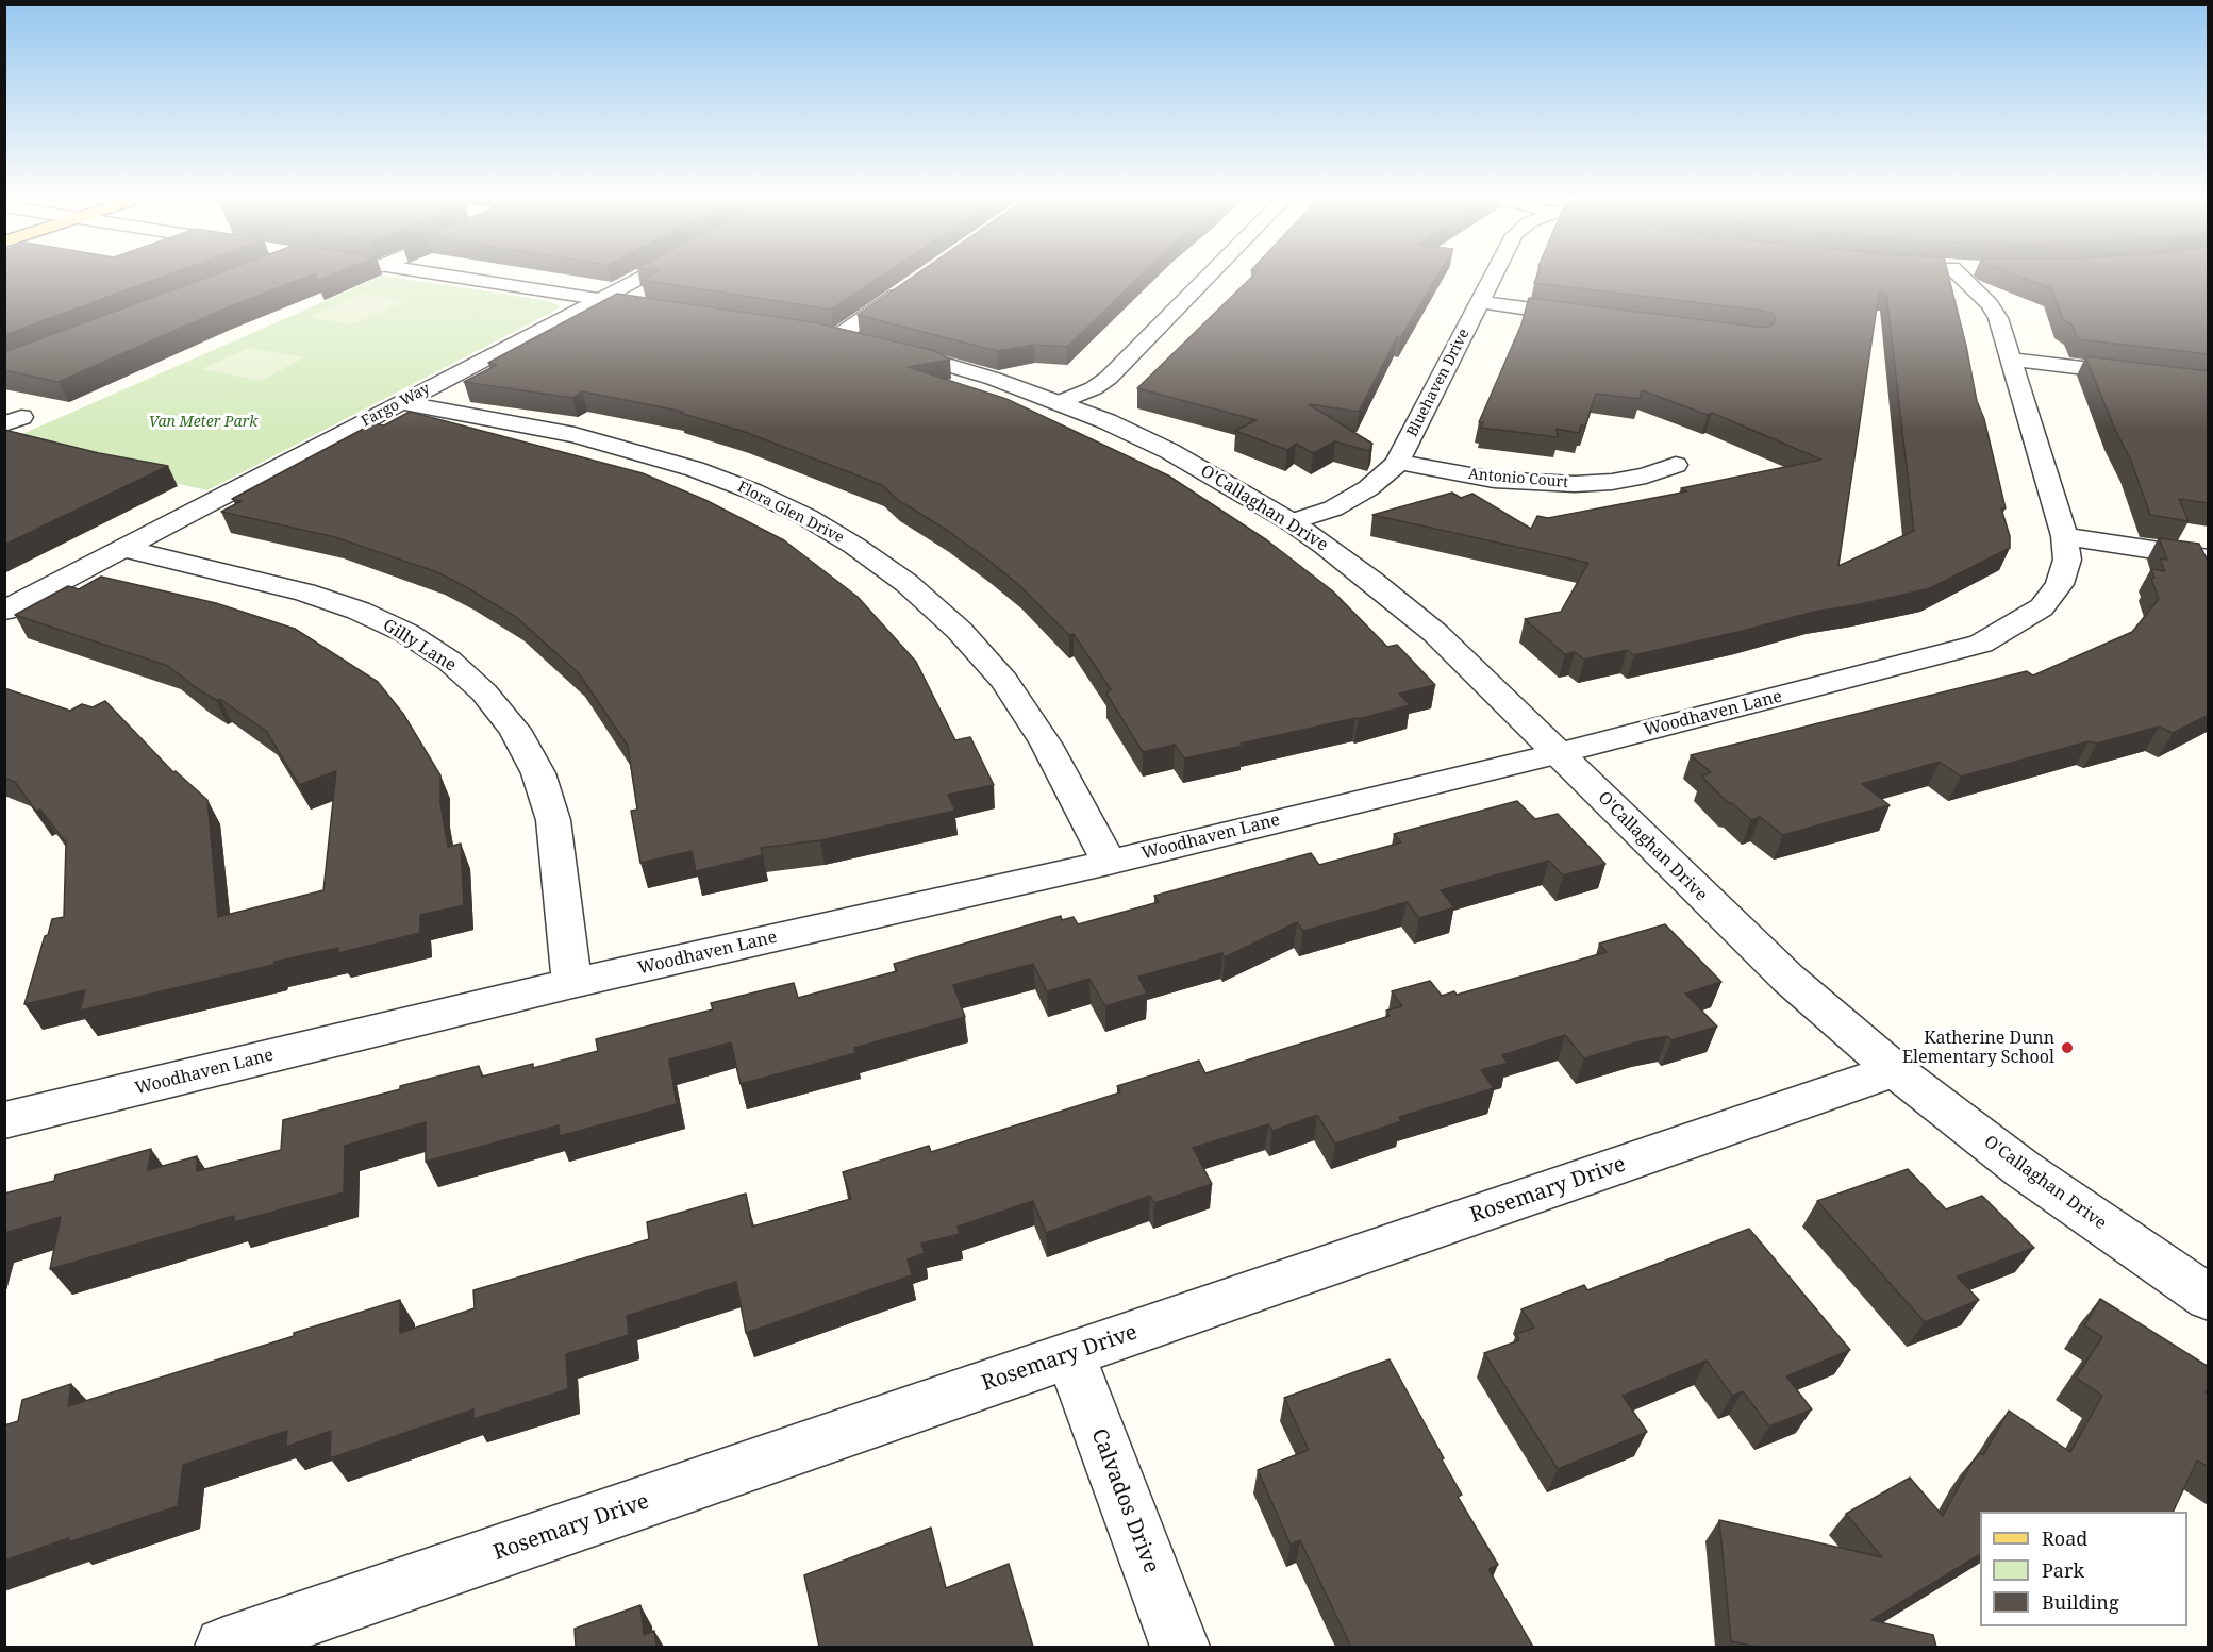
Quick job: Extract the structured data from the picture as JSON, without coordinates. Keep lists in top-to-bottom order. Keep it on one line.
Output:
{"streets":{"street":["Bluehaven Drive","Fargo Way","Antonio Court","O'Callaghan Drive","Flora Glen Drive","Gilly Lane","Woodhaven Lane","Rosemary Drive","Calvados Drive"]},"crossings":[["Bluehaven Drive","Antonio Court"],["Bluehaven Drive","O'Callaghan Drive"],["Fargo Way","Flora Glen Drive"],["Fargo Way","Gilly Lane"],["O'Callaghan Drive","Woodhaven Lane"],["O'Callaghan Drive","Rosemary Drive"],["Flora Glen Drive","Woodhaven Lane"],["Gilly Lane","Woodhaven Lane"],["Rosemary Drive","Calvados Drive"]],"parks":["Van Meter Park"],"places":["Katherine Dunn Elementary School"],"legend":["Road","Park","Building"]}
